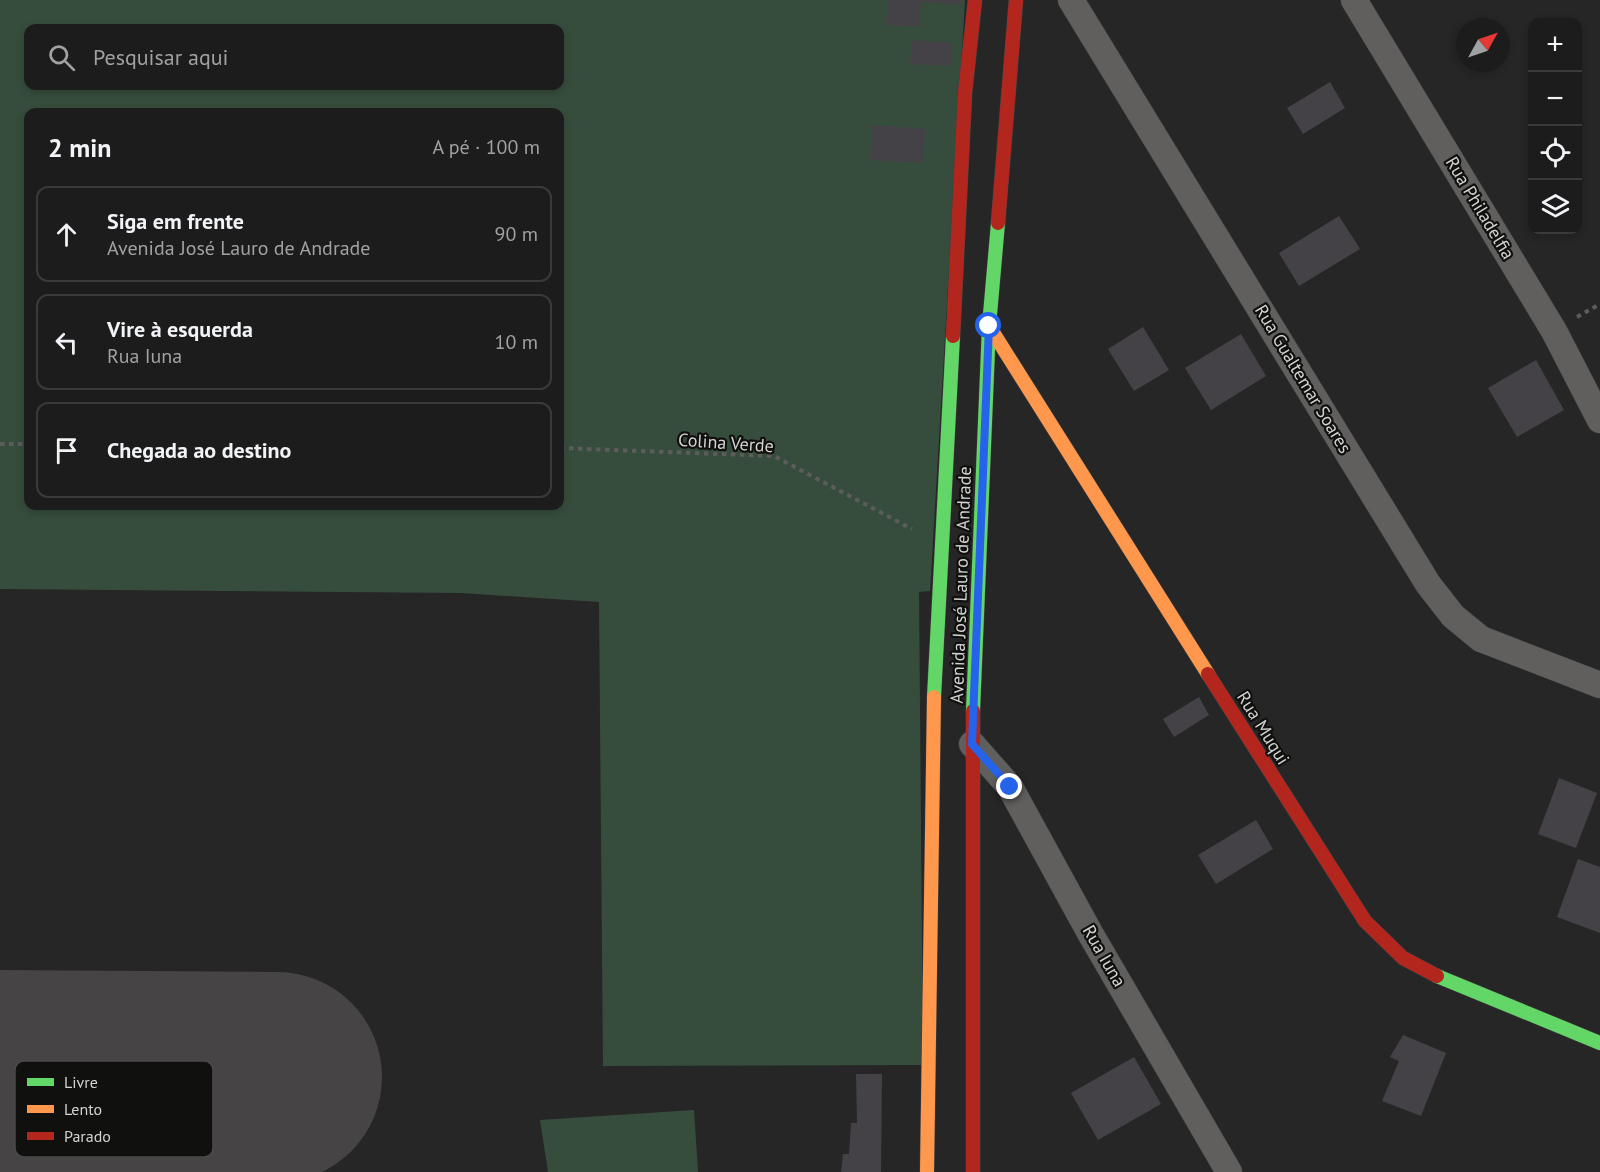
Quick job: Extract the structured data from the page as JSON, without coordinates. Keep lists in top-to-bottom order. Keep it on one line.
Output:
{"streets":{"street":["Rua Philadelfia","Rua Gualtemar Soares","Avenida José Lauro de Andrade","Rua Muqui","Rua Iuna"],"path":["Colina Verde"]},"crossings":[["Colina Verde","Avenida José Lauro de Andrade"],["Avenida José Lauro de Andrade","Rua Muqui"],["Avenida José Lauro de Andrade","Rua Iuna"]],"legend":["Livre","Lento","Parado"],"north":"top right","page":{"map_buttons":["+","−"],"search":"Pesquisar aqui","heading":["2 min","A pé · 100 m"],"list":[["Siga em frente","Avenida José Lauro de Andrade","90 m"],["Vire à esquerda","Rua Iuna","10 m"],"Chegada ao destino"]}}
